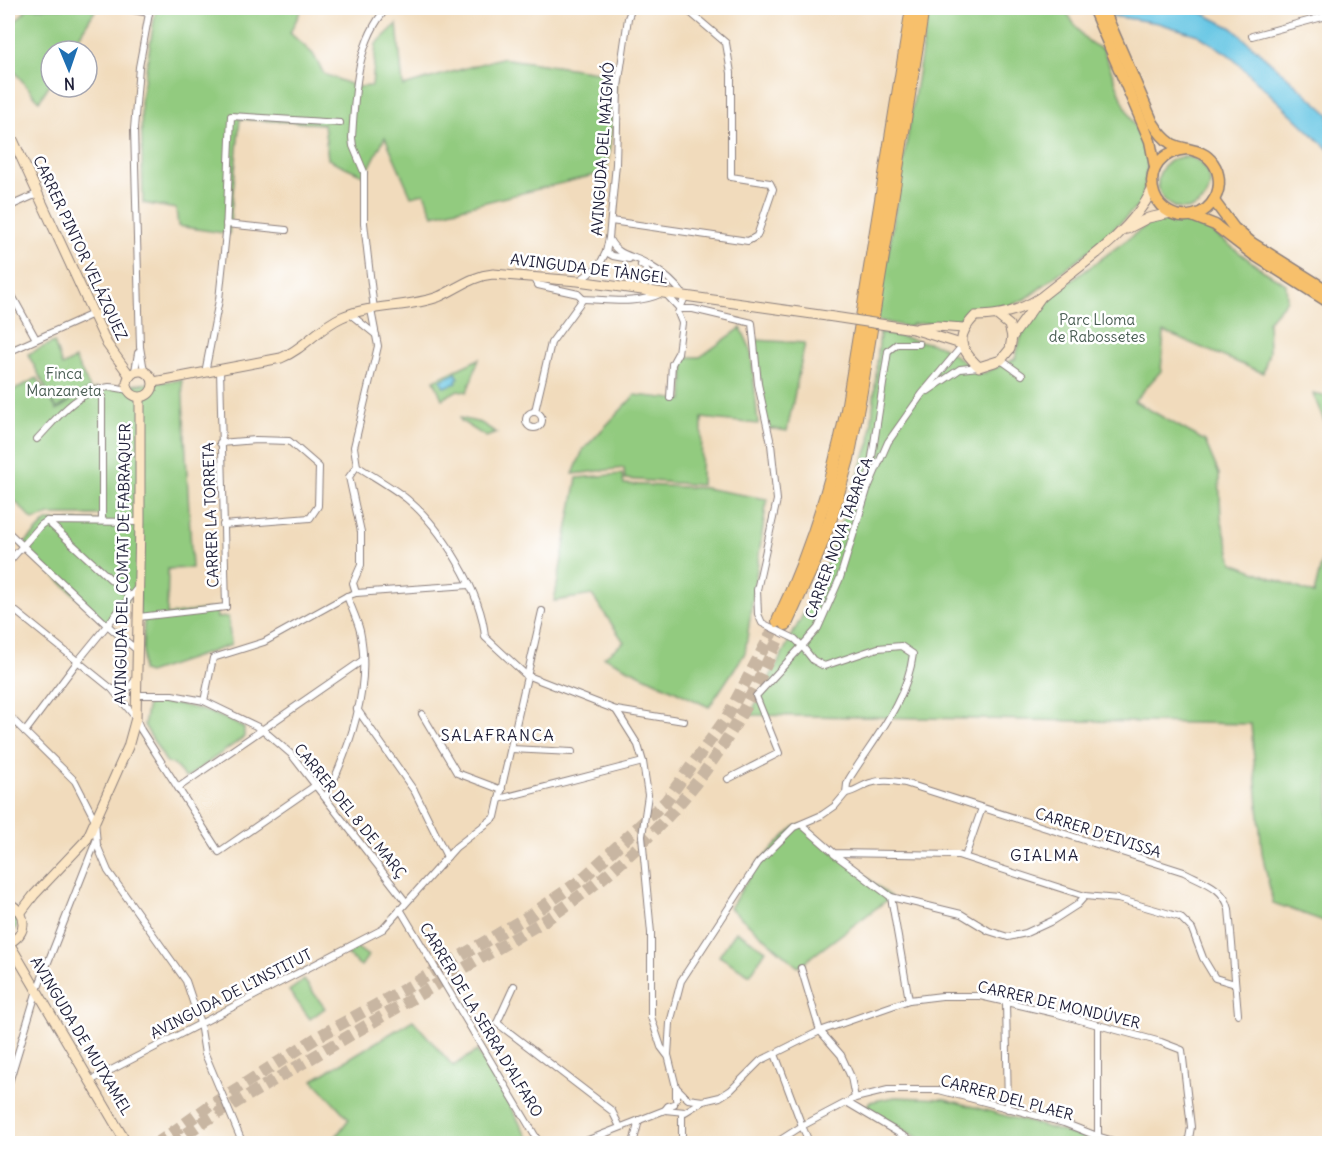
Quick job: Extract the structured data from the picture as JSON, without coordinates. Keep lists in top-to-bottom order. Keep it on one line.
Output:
{"streets":{"main road":["CARRER PINTOR VELÁZQUEZ","AVINGUDA DE TÀNGEL","AVINGUDA DEL COMTAT DE FABRAQUER","AVINGUDA DE MUTXAMEL"],"street":["AVINGUDA DEL MAIGMÓ","CARRER LA TORRETA","CARRER NOVA TABARCA","CARRER DEL 8 DE MARÇ","CARRER D'EIVISSA","AVINGUDA DE L'INSTITUT","CARRER DE MONDÚVER","CARRER DE LA SERRA D'ALFARO","CARRER DEL PLAER"]},"crossings":[["AVINGUDA DEL MAIGMÓ","AVINGUDA DE TÀNGEL"],["CARRER PINTOR VELÁZQUEZ","AVINGUDA DE TÀNGEL"],["CARRER PINTOR VELÁZQUEZ","AVINGUDA DEL COMTAT DE FABRAQUER"],["AVINGUDA DE TÀNGEL","CARRER LA TORRETA"],["AVINGUDA DE TÀNGEL","AVINGUDA DEL COMTAT DE FABRAQUER"],["CARRER LA TORRETA","AVINGUDA DEL COMTAT DE FABRAQUER"],["AVINGUDA DEL COMTAT DE FABRAQUER","CARRER DEL 8 DE MARÇ"],["AVINGUDA DE L'INSTITUT","CARRER DE LA SERRA D'ALFARO"],["AVINGUDA DE L'INSTITUT","AVINGUDA DE MUTXAMEL"]],"districts":["SALAFRANCA","GIALMA"],"parks":["Parc Lloma de Rabossetes","Finca Manzaneta"],"north":"bottom"}
